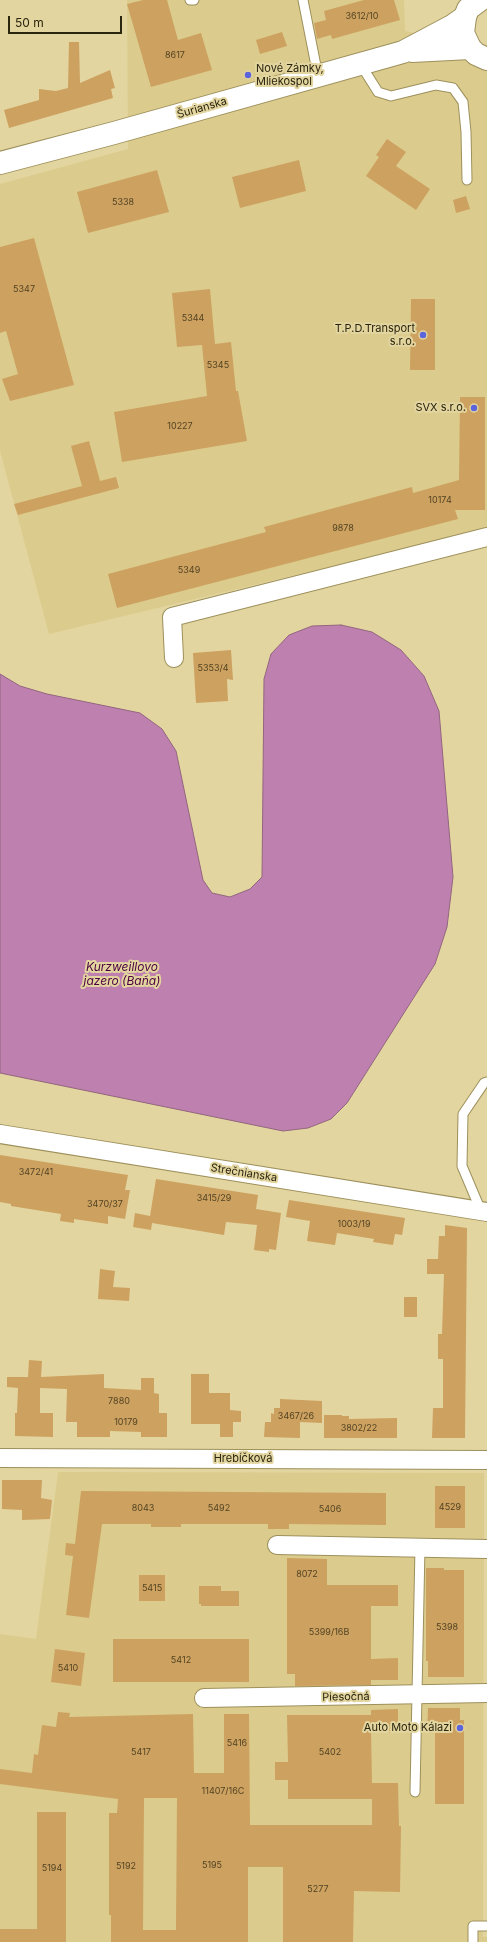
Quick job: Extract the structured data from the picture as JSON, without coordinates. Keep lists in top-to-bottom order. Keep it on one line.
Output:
{"streets":{"street":["Šurianska","Strečnianska","Hrebíčková","Piesočná"]},"water":["Kurzweillovo jazero (Baňa)"],"places":["Nové Zámky, Mliekospol","T.P.D.Transport s.r.o.","SVX s.r.o.","Auto Moto Kálazi"],"house_numbers":["3612/10","8617","5338","5347","5344","5345","10227","10174","9878","5349","5353/4","3472/41","3415/29","3470/37","1003/19","7880","3467/26","10179","3802/22","4529","8043","5492","5406","8072","5415","5398","5399/16B","5412","5410","5416","5417","5402","11407/16C","5195","5192","5194","5277"],"scale_bar":"50 m"}
